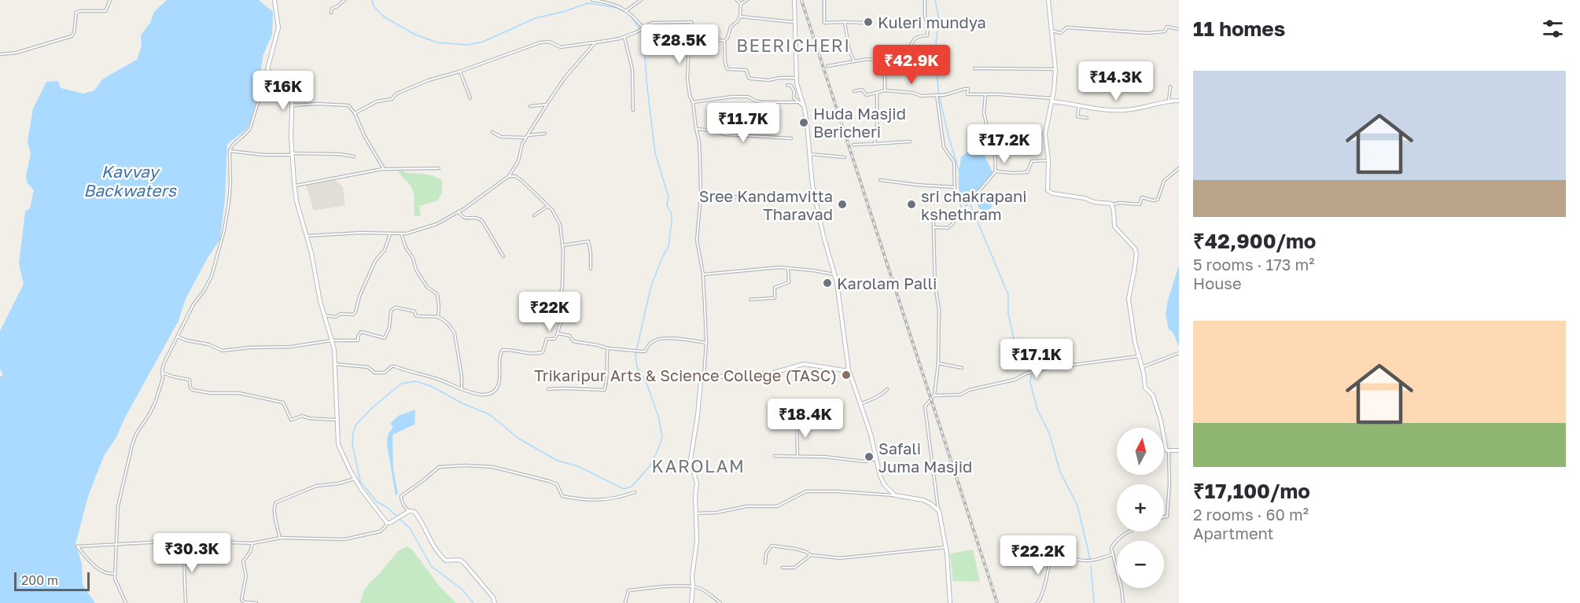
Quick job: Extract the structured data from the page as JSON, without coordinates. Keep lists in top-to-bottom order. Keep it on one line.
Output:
{"districts":["BEERICHERI","KAROLAM"],"water":["Kavvay Backwaters"],"places":["Kuleri mundya","Huda Masjid Bericheri","Sree Kandamvitta Tharavad","sri chakrapani kshethram","Karolam Palli","Trikaripur Arts & Science College (TASC)","Safali Juma Masjid"],"scale_bar":"200 m","north":"top","page":{"heading":"11 homes","price":["₹28.5K","₹42.9K","₹14.3K","₹16K","₹11.7K","₹17.2K","₹22K","₹17.1K","₹18.4K","₹30.3K","₹22.2K"],"list":[{"name":"₹42,900/mo","note":"5 rooms · 173 m² · House"},{"name":"₹17,100/mo","note":"2 rooms · 60 m² · Apartment"}],"map_buttons":["+","−"],"scale":"200 m"}}
